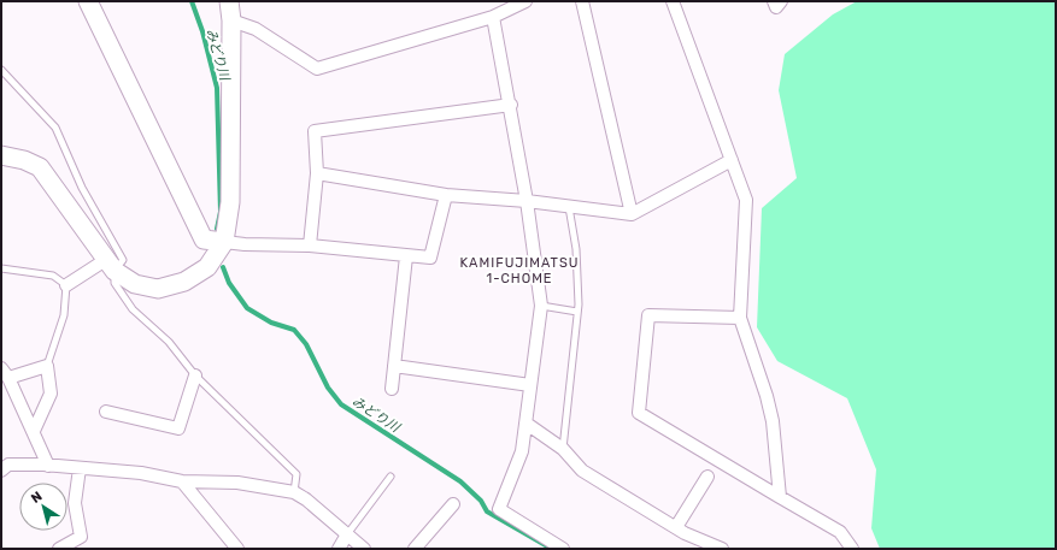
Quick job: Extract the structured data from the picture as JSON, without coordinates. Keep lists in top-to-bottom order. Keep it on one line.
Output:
{"districts":["KAMIFUJIMATSU 1-CHOME"],"water":["みどり川"],"north":"top left"}
